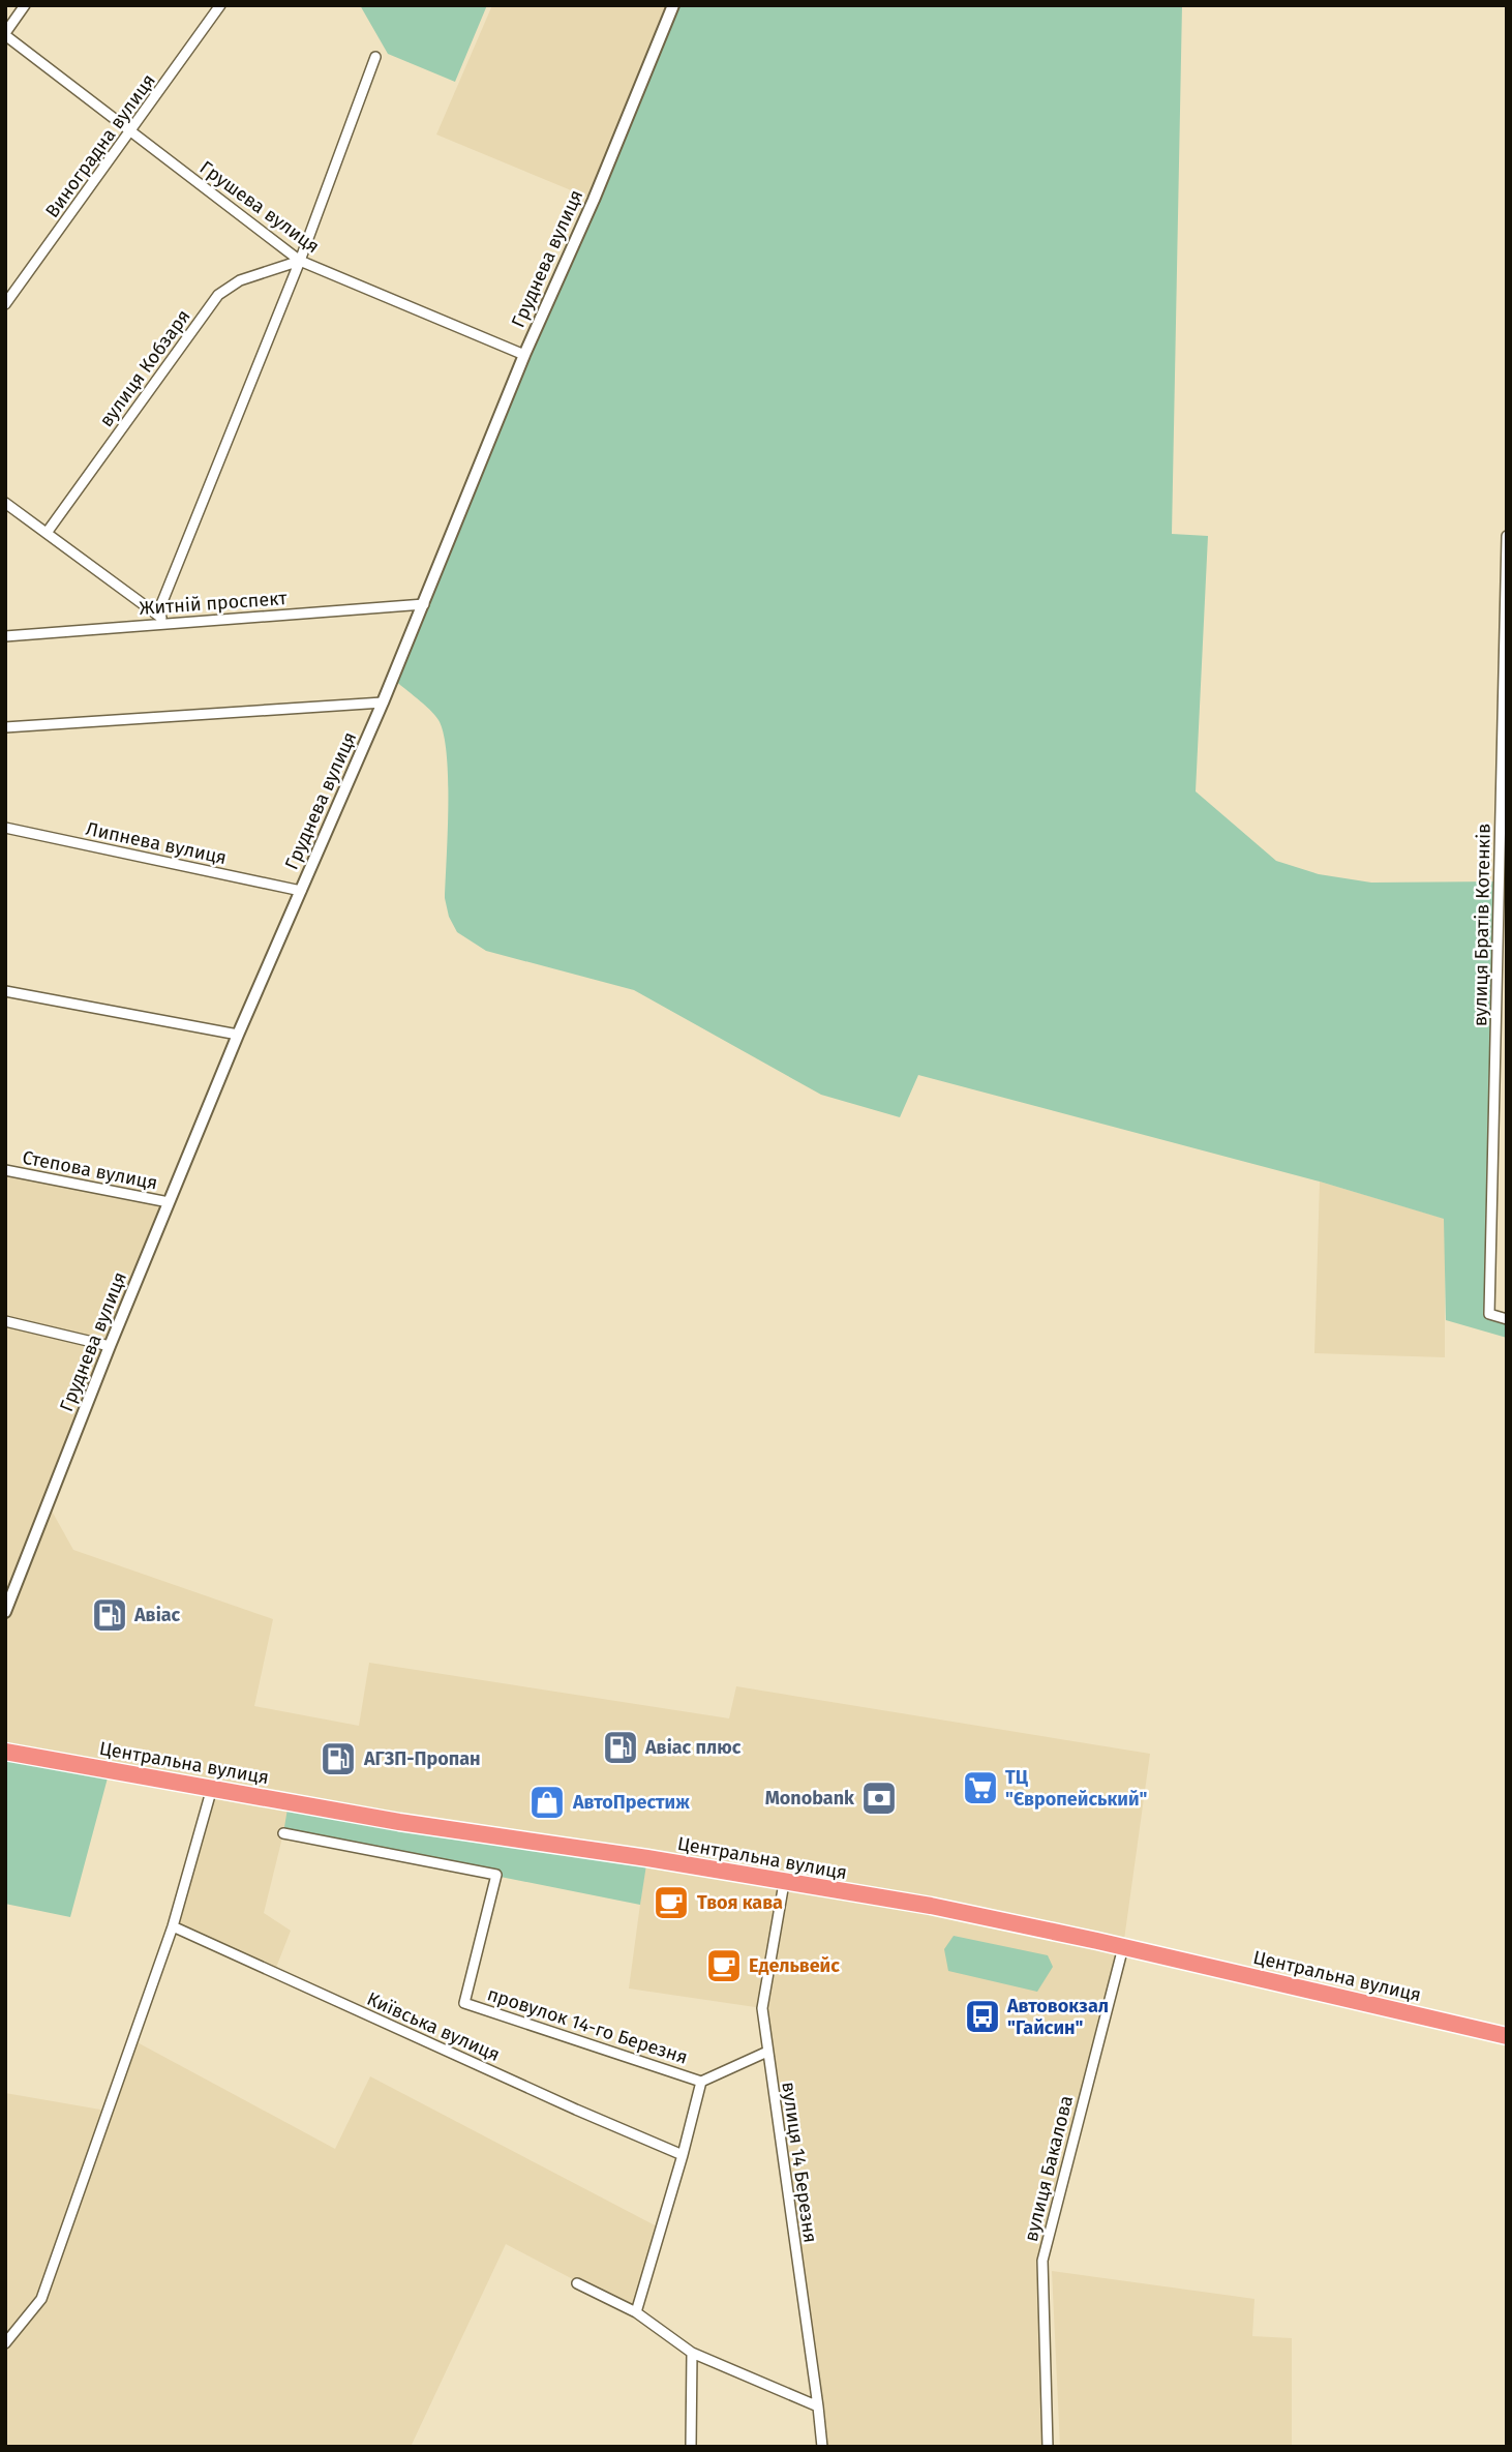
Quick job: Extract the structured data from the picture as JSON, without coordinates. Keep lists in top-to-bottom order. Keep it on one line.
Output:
{"streets":{"highway":["Центральна вулиця"],"street":["Виноградна вулиця","Грушева вулиця","Груднева вулиця","вулиця Кобзаря","Житній проспект","Липнева вулиця","вулиця Братів Котенків","Степова вулиця","провулок 14-го Березня","Київська вулиця","вулиця 14 Березня","вулиця Бакалова"]},"crossings":[["Виноградна вулиця","Грушева вулиця"],["Грушева вулиця","Груднева вулиця"],["Грушева вулиця","вулиця Кобзаря"],["Груднева вулиця","Житній проспект"],["Груднева вулиця","Липнева вулиця"],["Груднева вулиця","Степова вулиця"],["Центральна вулиця","вулиця 14 Березня"],["Центральна вулиця","вулиця Бакалова"],["провулок 14-го Березня","Київська вулиця"],["провулок 14-го Березня","вулиця 14 Березня"]],"places":{"fuel station":["Авіас","Авіас плюс","АГЗП-Пропан"],"supermarket":["ТЦ \"Європейський\""],"bank":["Monobank"],"shop":["АвтоПрестиж"],"cafe":["Твоя кава","Едельвейс"],"bus stop":["Автовокзал \"Гайсин\""]}}
